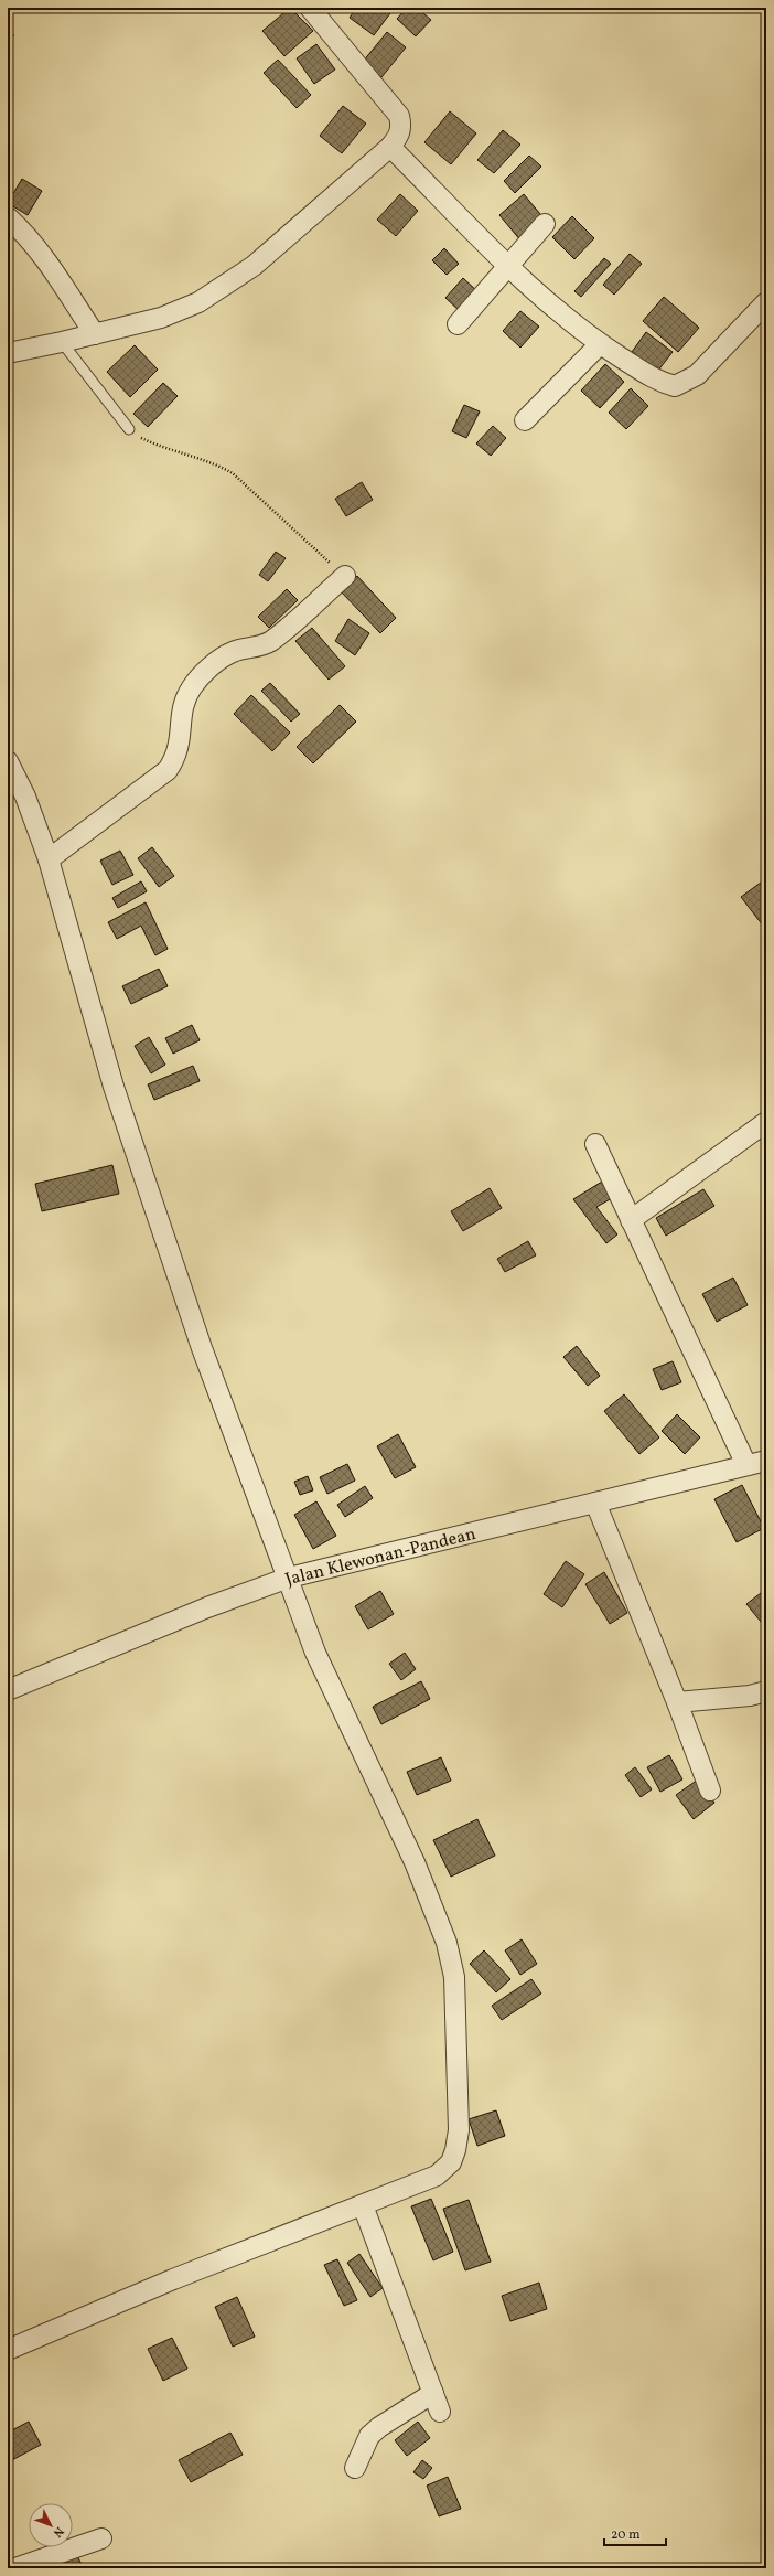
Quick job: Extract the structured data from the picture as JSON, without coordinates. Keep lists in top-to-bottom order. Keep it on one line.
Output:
{"streets":{"street":["Jalan Klewonan-Pandean"]},"scale_bar":"20 m","north":"bottom right"}
